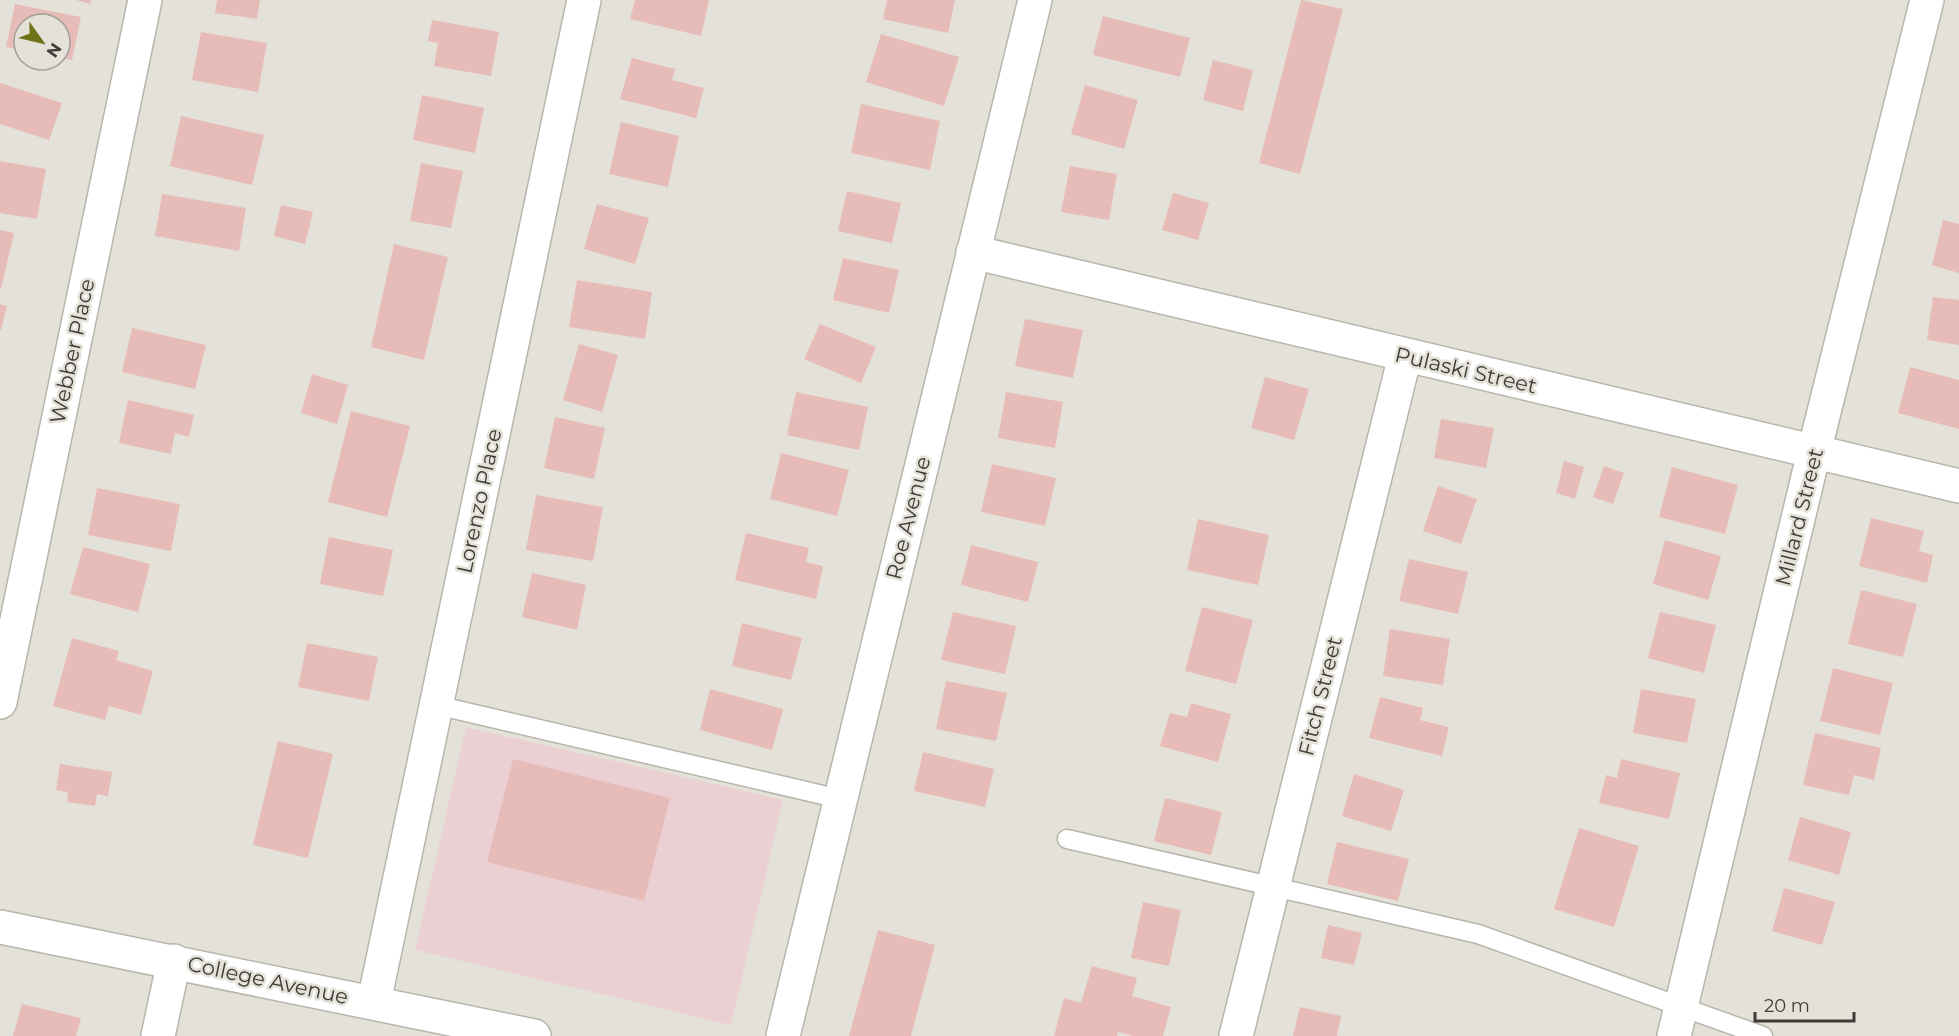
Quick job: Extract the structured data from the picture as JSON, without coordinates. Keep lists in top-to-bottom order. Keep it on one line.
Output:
{"streets":{"street":["Webber Place","Pulaski Street","Lorenzo Place","Millard Street","Roe Avenue","Fitch Street","College Avenue"]},"crossings":[["Pulaski Street","Millard Street"],["Pulaski Street","Roe Avenue"],["Pulaski Street","Fitch Street"],["Lorenzo Place","College Avenue"]],"scale_bar":"20 m","north":"bottom right"}
